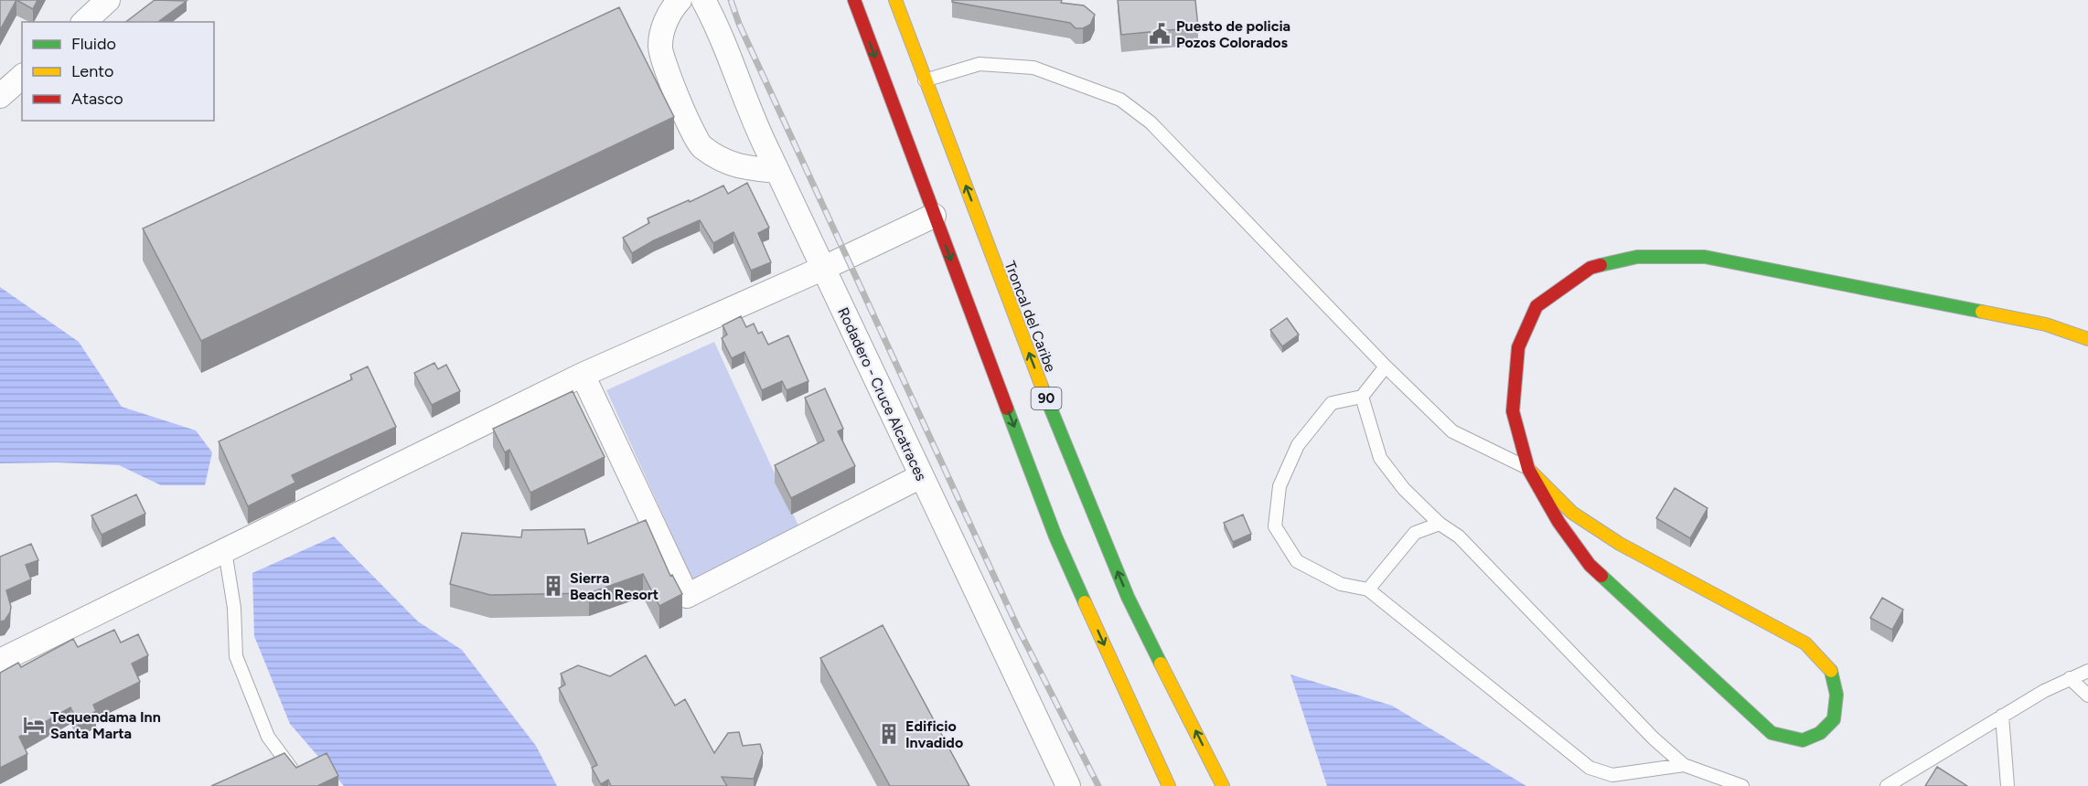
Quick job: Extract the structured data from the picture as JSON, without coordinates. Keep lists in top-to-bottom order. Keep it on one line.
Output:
{"streets":{"main road":["Troncal del Caribe","90"],"street":["Rodadero - Cruce Alcatraces"]},"places":{"public building":["Puesto de policia Pozos Colorados"],"building":["Sierra Beach Resort","Edificio Invadido"],"hotel":["Tequendama Inn Santa Marta"]},"legend":["Fluido","Lento","Atasco"]}
